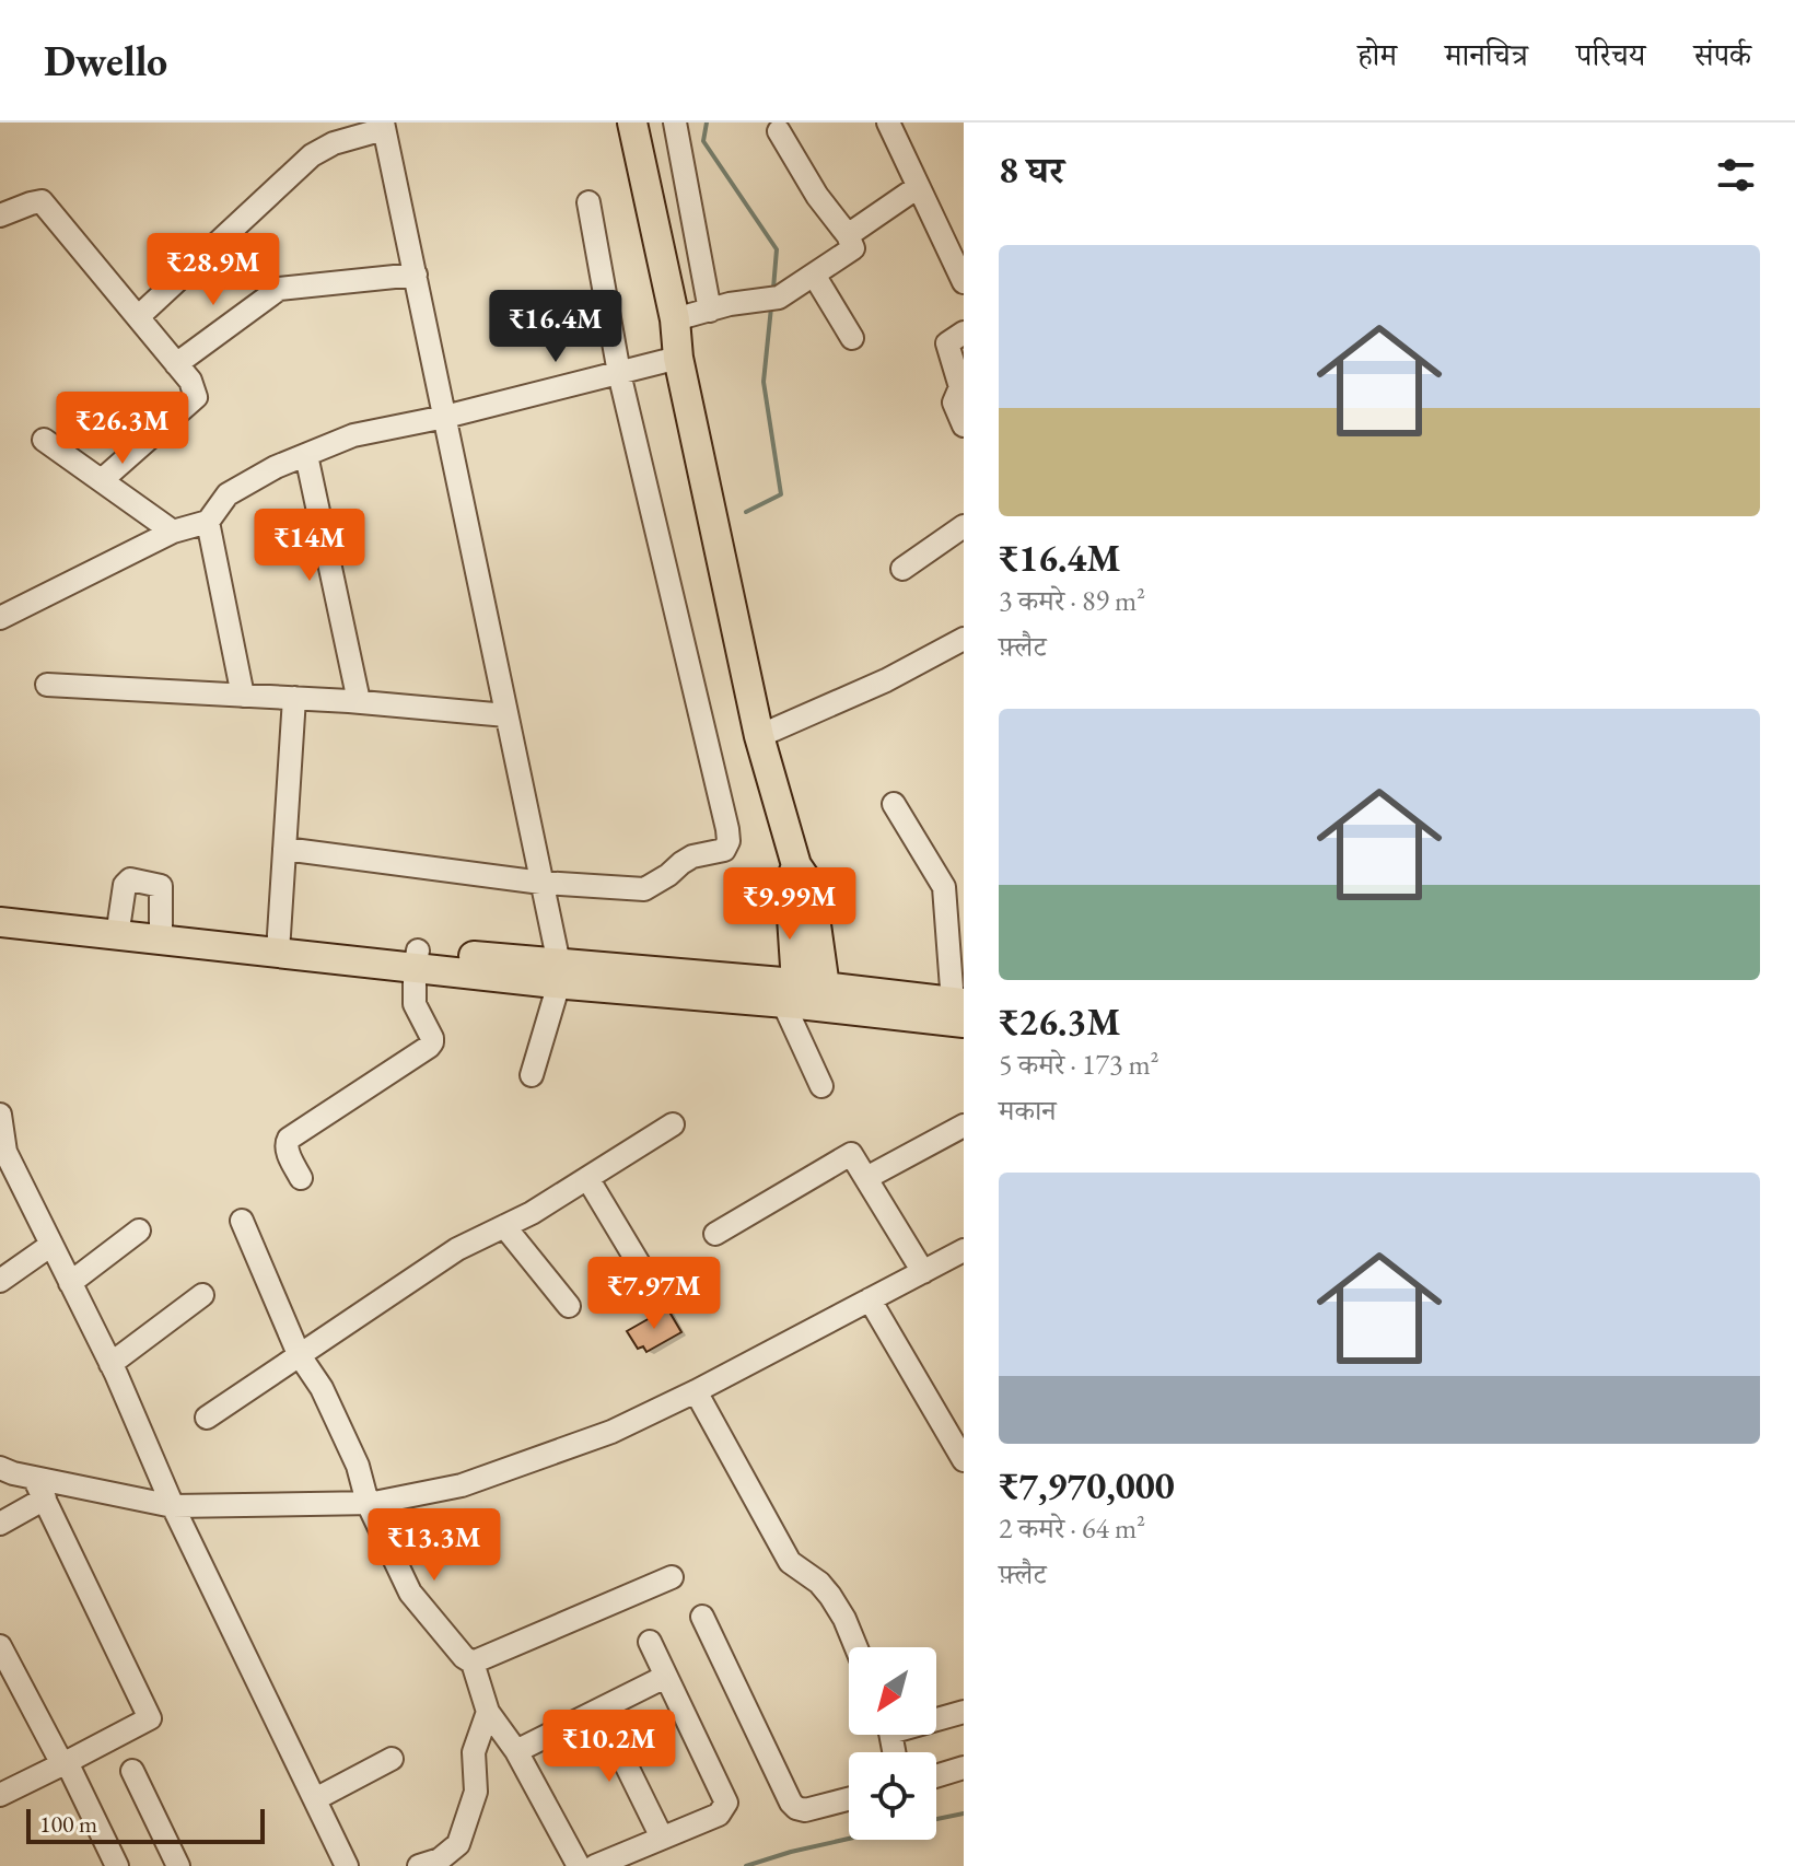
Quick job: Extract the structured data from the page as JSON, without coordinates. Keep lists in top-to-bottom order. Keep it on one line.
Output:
{"scale_bar":"100 m","north":"bottom left","page":{"header":"Dwello","nav":["होम","मानचित्र","परिचय","संपर्क"],"heading":"8 घर","list":[{"name":"₹16.4M","note":"3 कमरे · 89 m² · फ़्लैट"},{"name":"₹26.3M","note":"5 कमरे · 173 m² · मकान"},{"name":"₹7,970,000","note":"2 कमरे · 64 m² · फ़्लैट"}],"price":["₹28.9M","₹16.4M","₹26.3M","₹14M","₹9.99M","₹7.97M","₹13.3M","₹10.2M"],"scale":"100 m"}}
